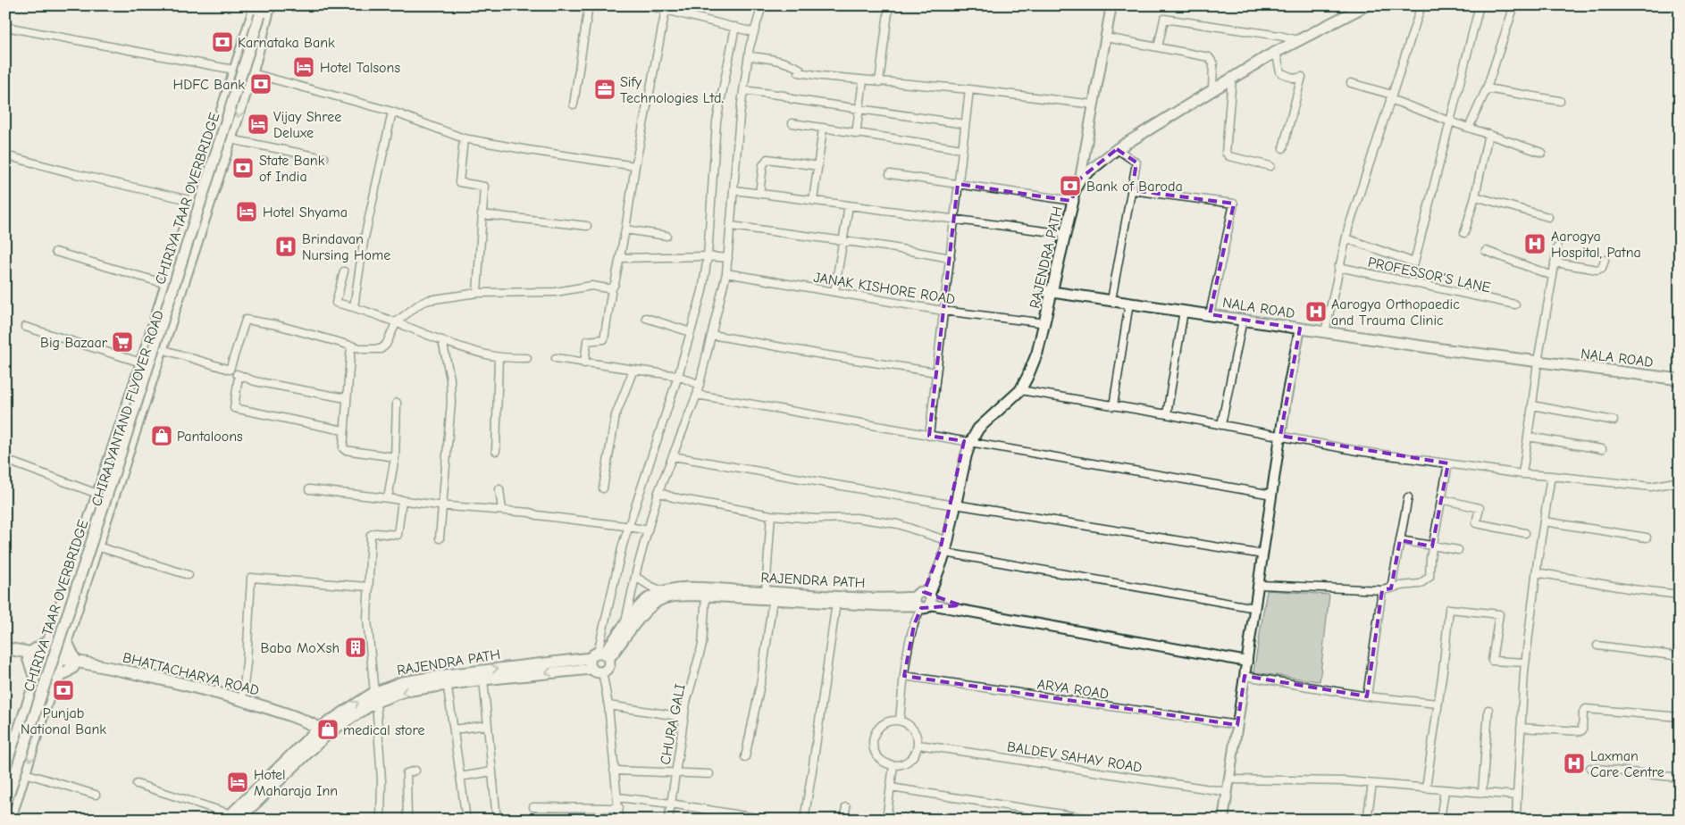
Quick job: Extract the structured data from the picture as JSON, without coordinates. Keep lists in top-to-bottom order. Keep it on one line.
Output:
{"streets":{"highway":["RAJENDRA PATH","BHATTACHARYA ROAD"],"main road":["CHIRIYA TAAR OVERBRIDGE","NALA ROAD","CHIRAIYANTAND FLYOVER ROAD"],"street":["PROFESSOR'S LANE","JANAK KISHORE ROAD","ARYA ROAD","CHURA GALI","BALDEV SAHAY ROAD"]},"crossings":[["CHIRIYA TAAR OVERBRIDGE","CHIRAIYANTAND FLYOVER ROAD"],["RAJENDRA PATH","JANAK KISHORE ROAD"],["RAJENDRA PATH","NALA ROAD"],["RAJENDRA PATH","BHATTACHARYA ROAD"],["RAJENDRA PATH","CHURA GALI"],["CHIRAIYANTAND FLYOVER ROAD","BHATTACHARYA ROAD"]],"places":{"bank":["Karnataka Bank","HDFC Bank","State Bank of India","Bank of Baroda","Punjab National Bank"],"hotel":["Hotel Talsons","Vijay Shree Deluxe","Hotel Shyama","Hotel Maharaja Inn"],"office":["Sify Technologies Ltd."],"hospital":["Aarogya Hospital, Patna","Brindavan Nursing Home","Aarogya Orthopaedic and Trauma Clinic","Laxman Care Centre"],"supermarket":["Big Bazaar"],"shop":["Pantaloons","medical store"],"building":["Baba MoXsh"]}}
